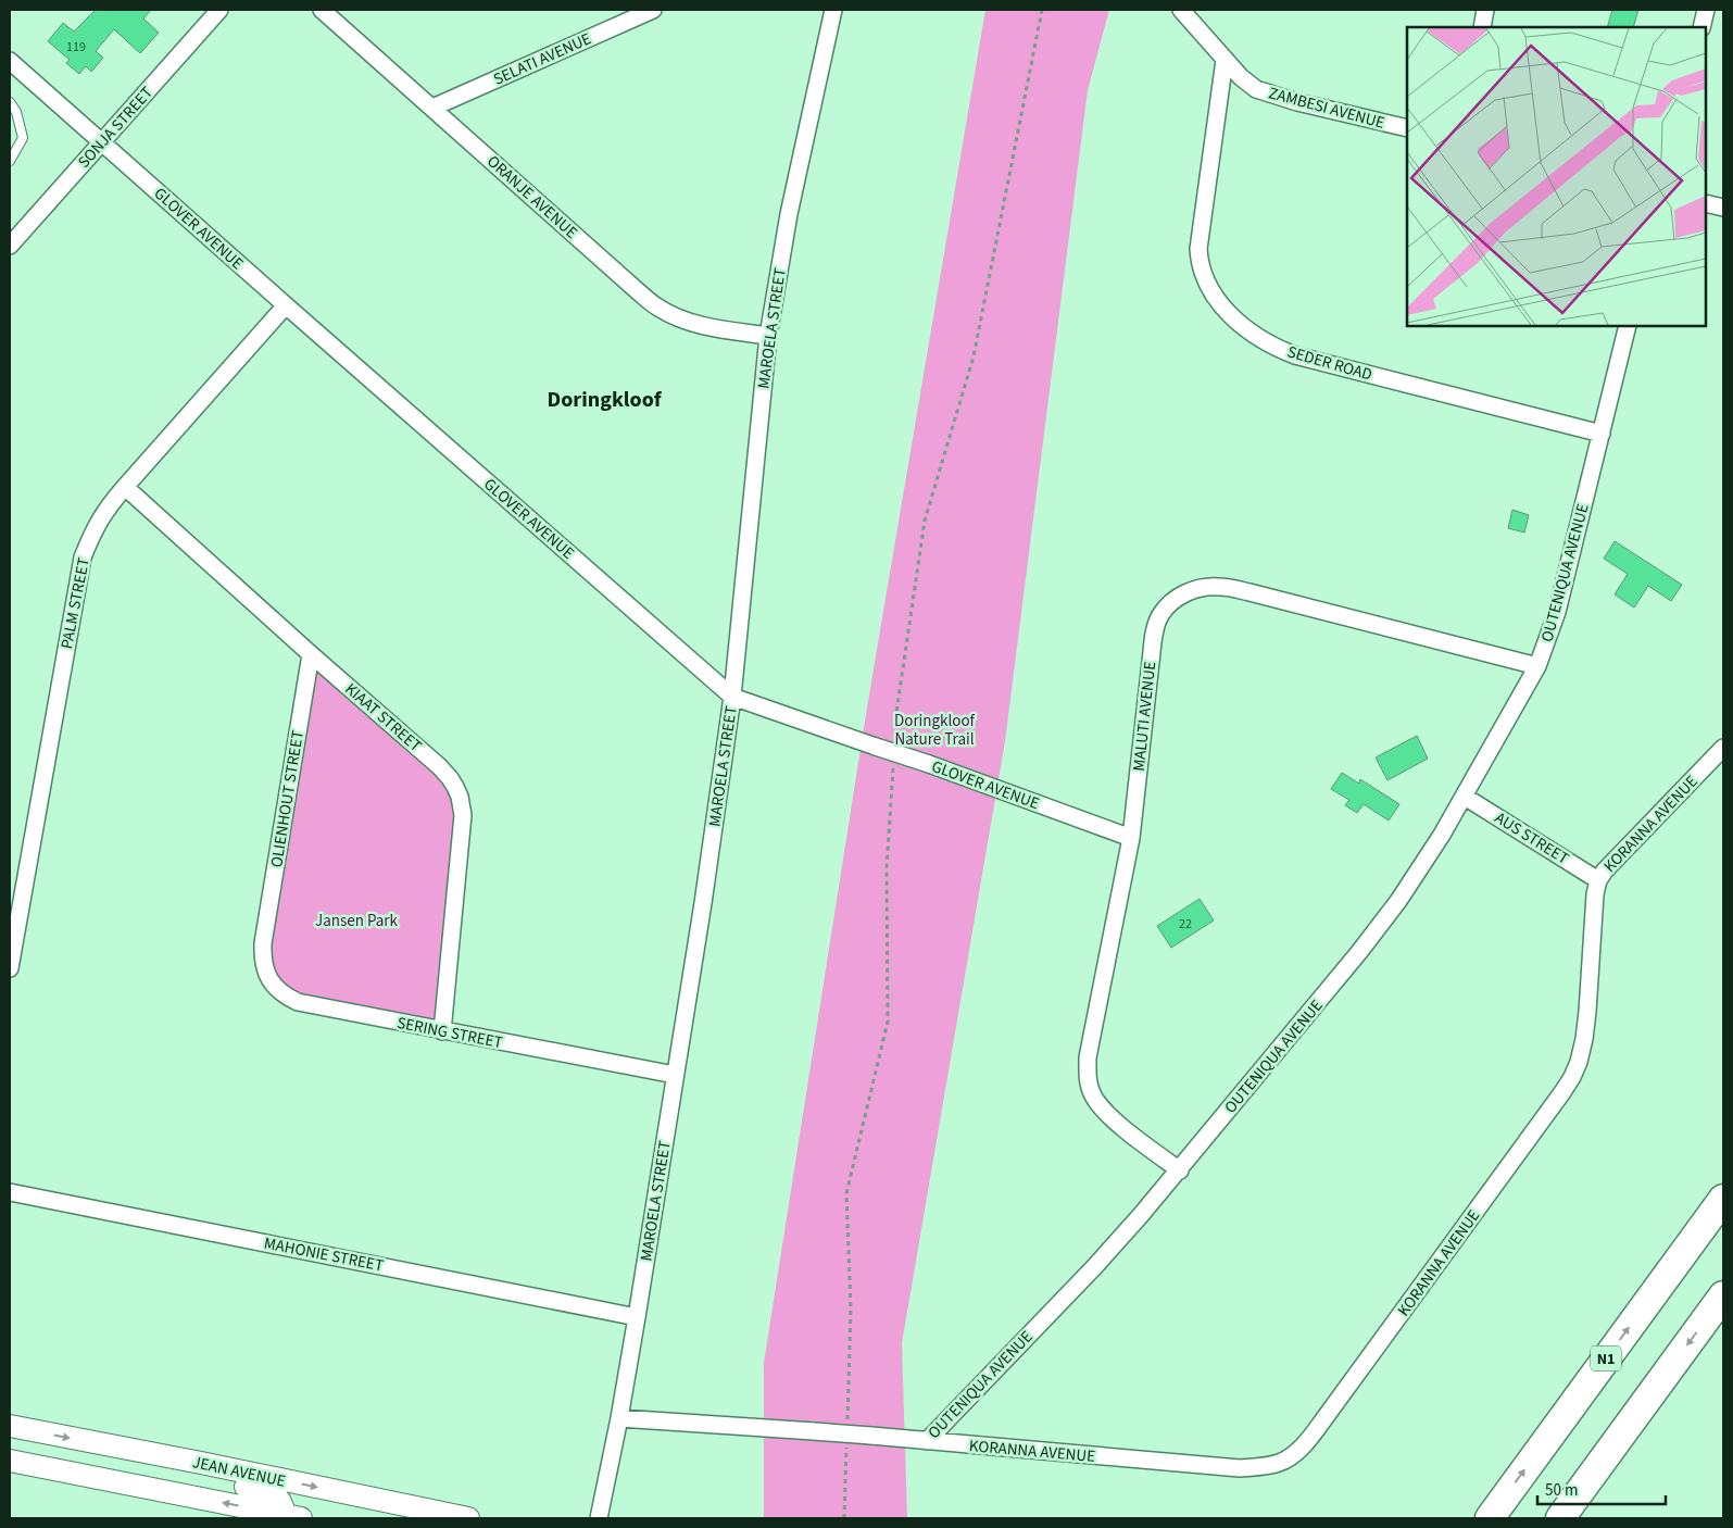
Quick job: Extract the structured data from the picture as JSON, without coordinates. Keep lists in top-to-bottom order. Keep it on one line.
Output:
{"streets":{"highway":["N1"],"main road":["JEAN AVENUE"],"street":["SELATI AVENUE","ZAMBESI AVENUE","SONJA STREET","ORANJE AVENUE","GLOVER AVENUE","MAROELA STREET","SEDER ROAD","OUTENIQUA AVENUE","PALM STREET","MALUTI AVENUE","KIAAT STREET","OLIENHOUT STREET","KORANNA AVENUE","AUS STREET","SERING STREET","MAHONIE STREET"]},"crossings":[["SELATI AVENUE","ORANJE AVENUE"],["ZAMBESI AVENUE","SEDER ROAD"],["SONJA STREET","GLOVER AVENUE"],["ORANJE AVENUE","MAROELA STREET"],["GLOVER AVENUE","MAROELA STREET"],["GLOVER AVENUE","PALM STREET"],["GLOVER AVENUE","MALUTI AVENUE"],["MAROELA STREET","OUTENIQUA AVENUE"],["MAROELA STREET","SERING STREET"],["MAROELA STREET","MAHONIE STREET"],["SEDER ROAD","OUTENIQUA AVENUE"],["OUTENIQUA AVENUE","MALUTI AVENUE"],["OUTENIQUA AVENUE","KORANNA AVENUE"],["OUTENIQUA AVENUE","AUS STREET"],["PALM STREET","KIAAT STREET"],["KIAAT STREET","OLIENHOUT STREET"],["KIAAT STREET","SERING STREET"],["OLIENHOUT STREET","SERING STREET"],["KORANNA AVENUE","AUS STREET"]],"districts":["Doringkloof"],"parks":["Doringkloof Nature Trail","Jansen Park"],"house_numbers":["119","22"],"scale_bar":"50 m"}
